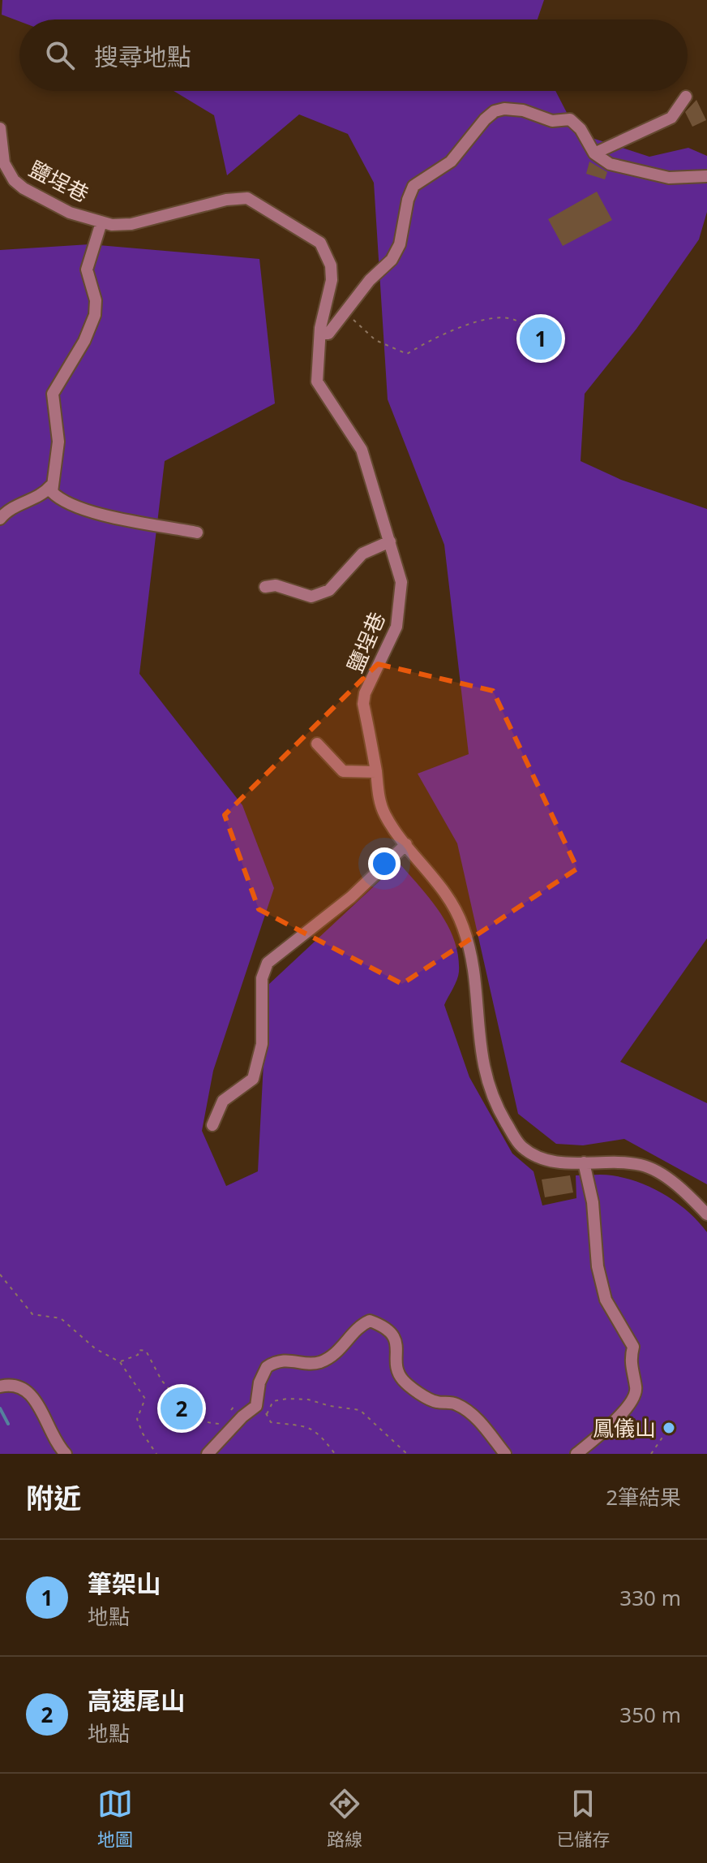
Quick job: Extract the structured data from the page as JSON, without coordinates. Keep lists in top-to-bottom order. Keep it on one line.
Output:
{"streets":{"street":["鹽埕巷"]},"places":["鳳儀山"],"page":{"search":"搜尋地點","pins":["1","2"],"heading":["附近","2筆結果"],"list":[{"mark":"1","name":"筆架山","note":"地點","value":"330 m"},{"mark":"2","name":"高速尾山","note":"地點","value":"350 m"}],"nav":["地圖","路線","已儲存"]}}
